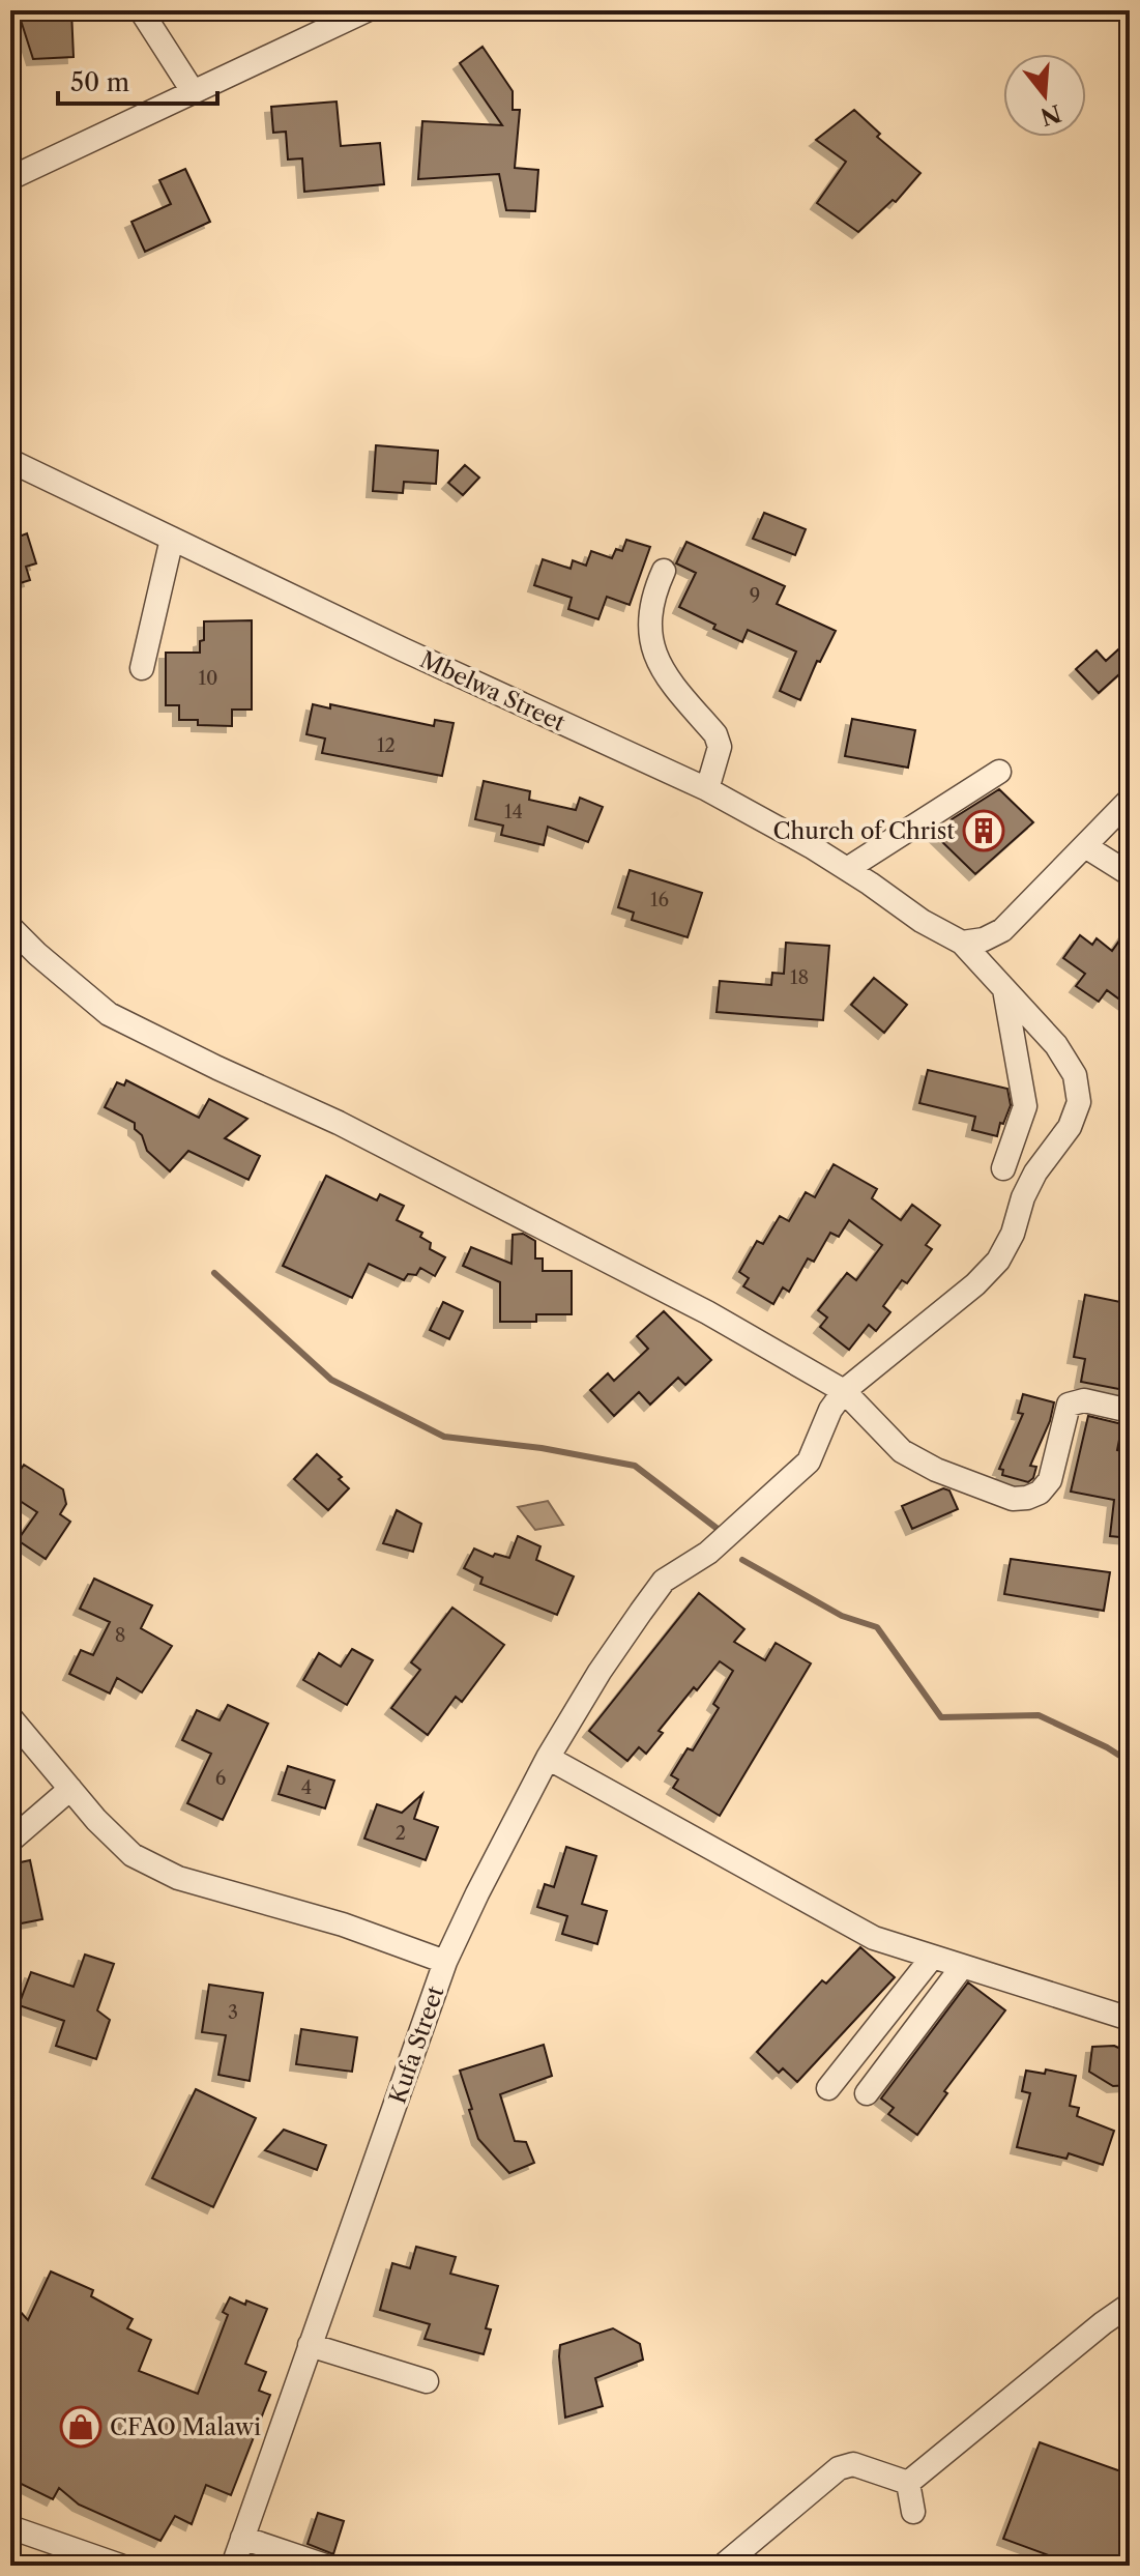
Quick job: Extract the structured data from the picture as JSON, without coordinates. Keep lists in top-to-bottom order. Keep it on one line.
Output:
{"streets":{"street":["Mbelwa Street","Kufa Street"]},"places":{"building":["Church of Christ"],"shop":["CFAO Malawi"]},"house_numbers":["9","10","12","14","16","18","8","6","4","2","3"],"scale_bar":"50 m","north":"bottom"}
